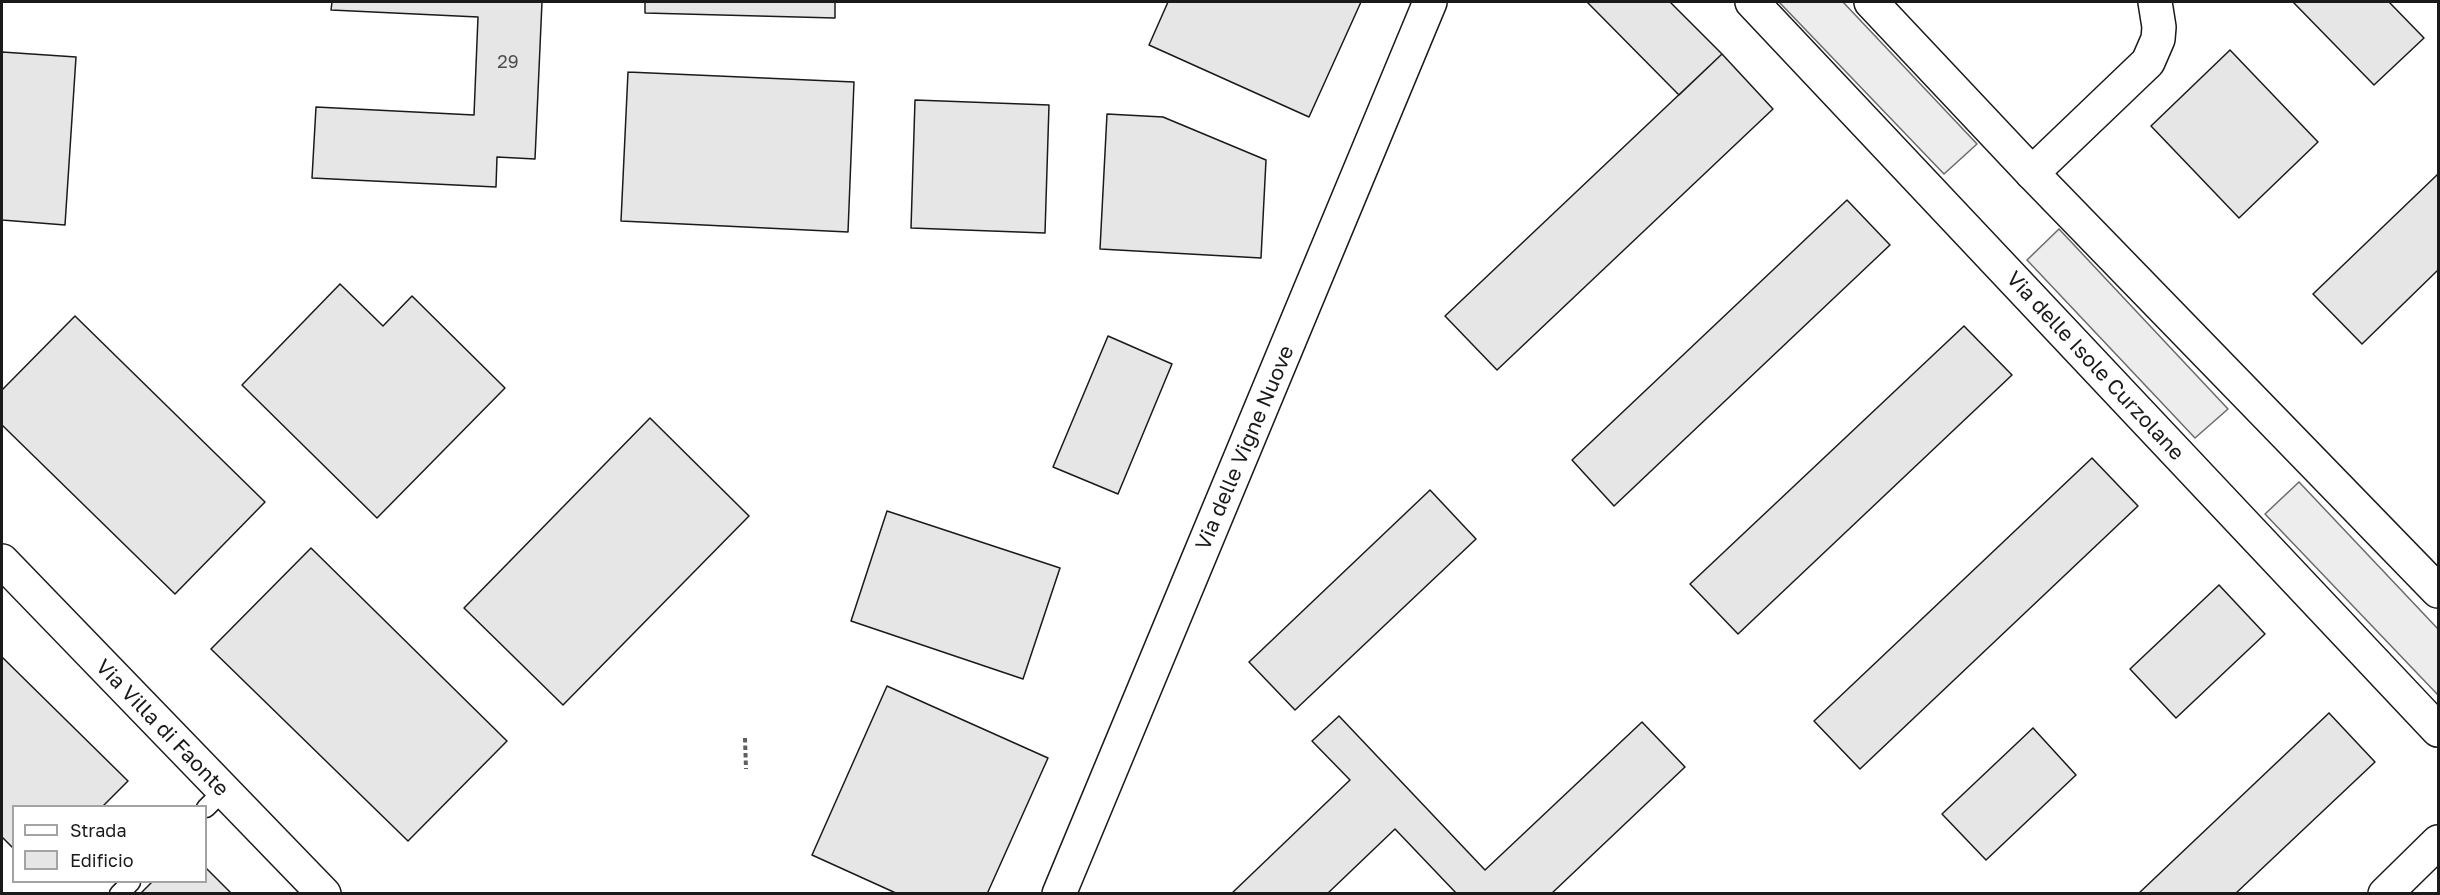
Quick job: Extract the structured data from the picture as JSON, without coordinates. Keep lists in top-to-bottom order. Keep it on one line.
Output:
{"streets":{"street":["Via delle Isole Curzolane","Via delle Vigne Nuove","Via Villa di Faonte"]},"house_numbers":["29"],"legend":["Strada","Edificio"]}
